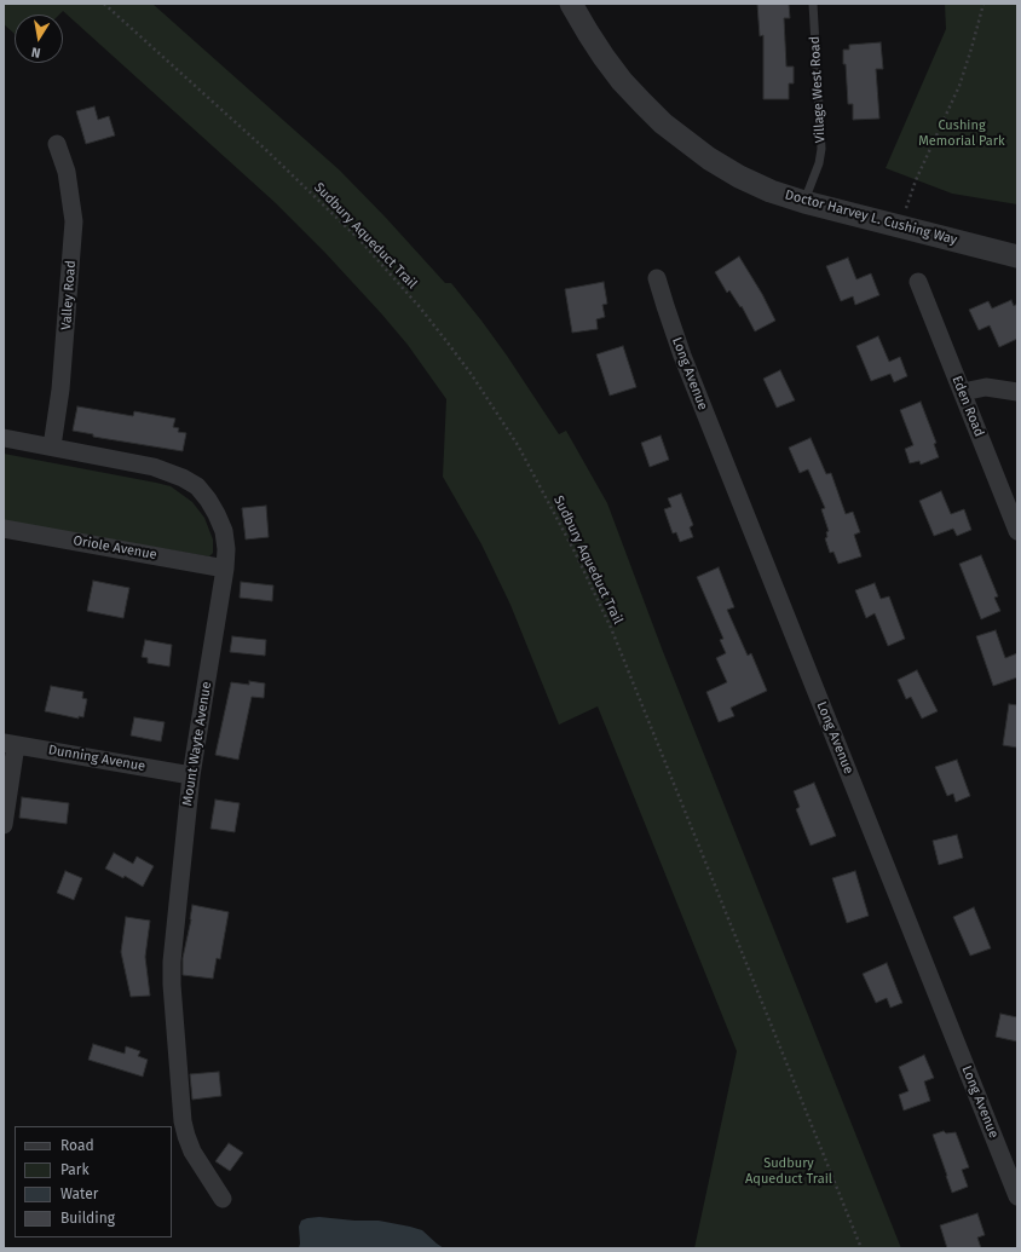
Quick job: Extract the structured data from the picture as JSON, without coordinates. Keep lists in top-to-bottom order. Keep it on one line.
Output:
{"streets":{"street":["Doctor Harvey L. Cushing Way","Valley Road","Long Avenue","Eden Road","Oriole Avenue","Mount Wayte Avenue","Dunning Avenue"],"lane":["Village West Road"],"path":["Sudbury Aqueduct Trail"]},"crossings":[["Village West Road","Doctor Harvey L. Cushing Way"],["Valley Road","Mount Wayte Avenue"],["Oriole Avenue","Mount Wayte Avenue"],["Mount Wayte Avenue","Dunning Avenue"]],"parks":["Cushing Memorial Park","Sudbury Aqueduct Trail"],"legend":["Road","Park","Water","Building"],"north":"bottom"}
